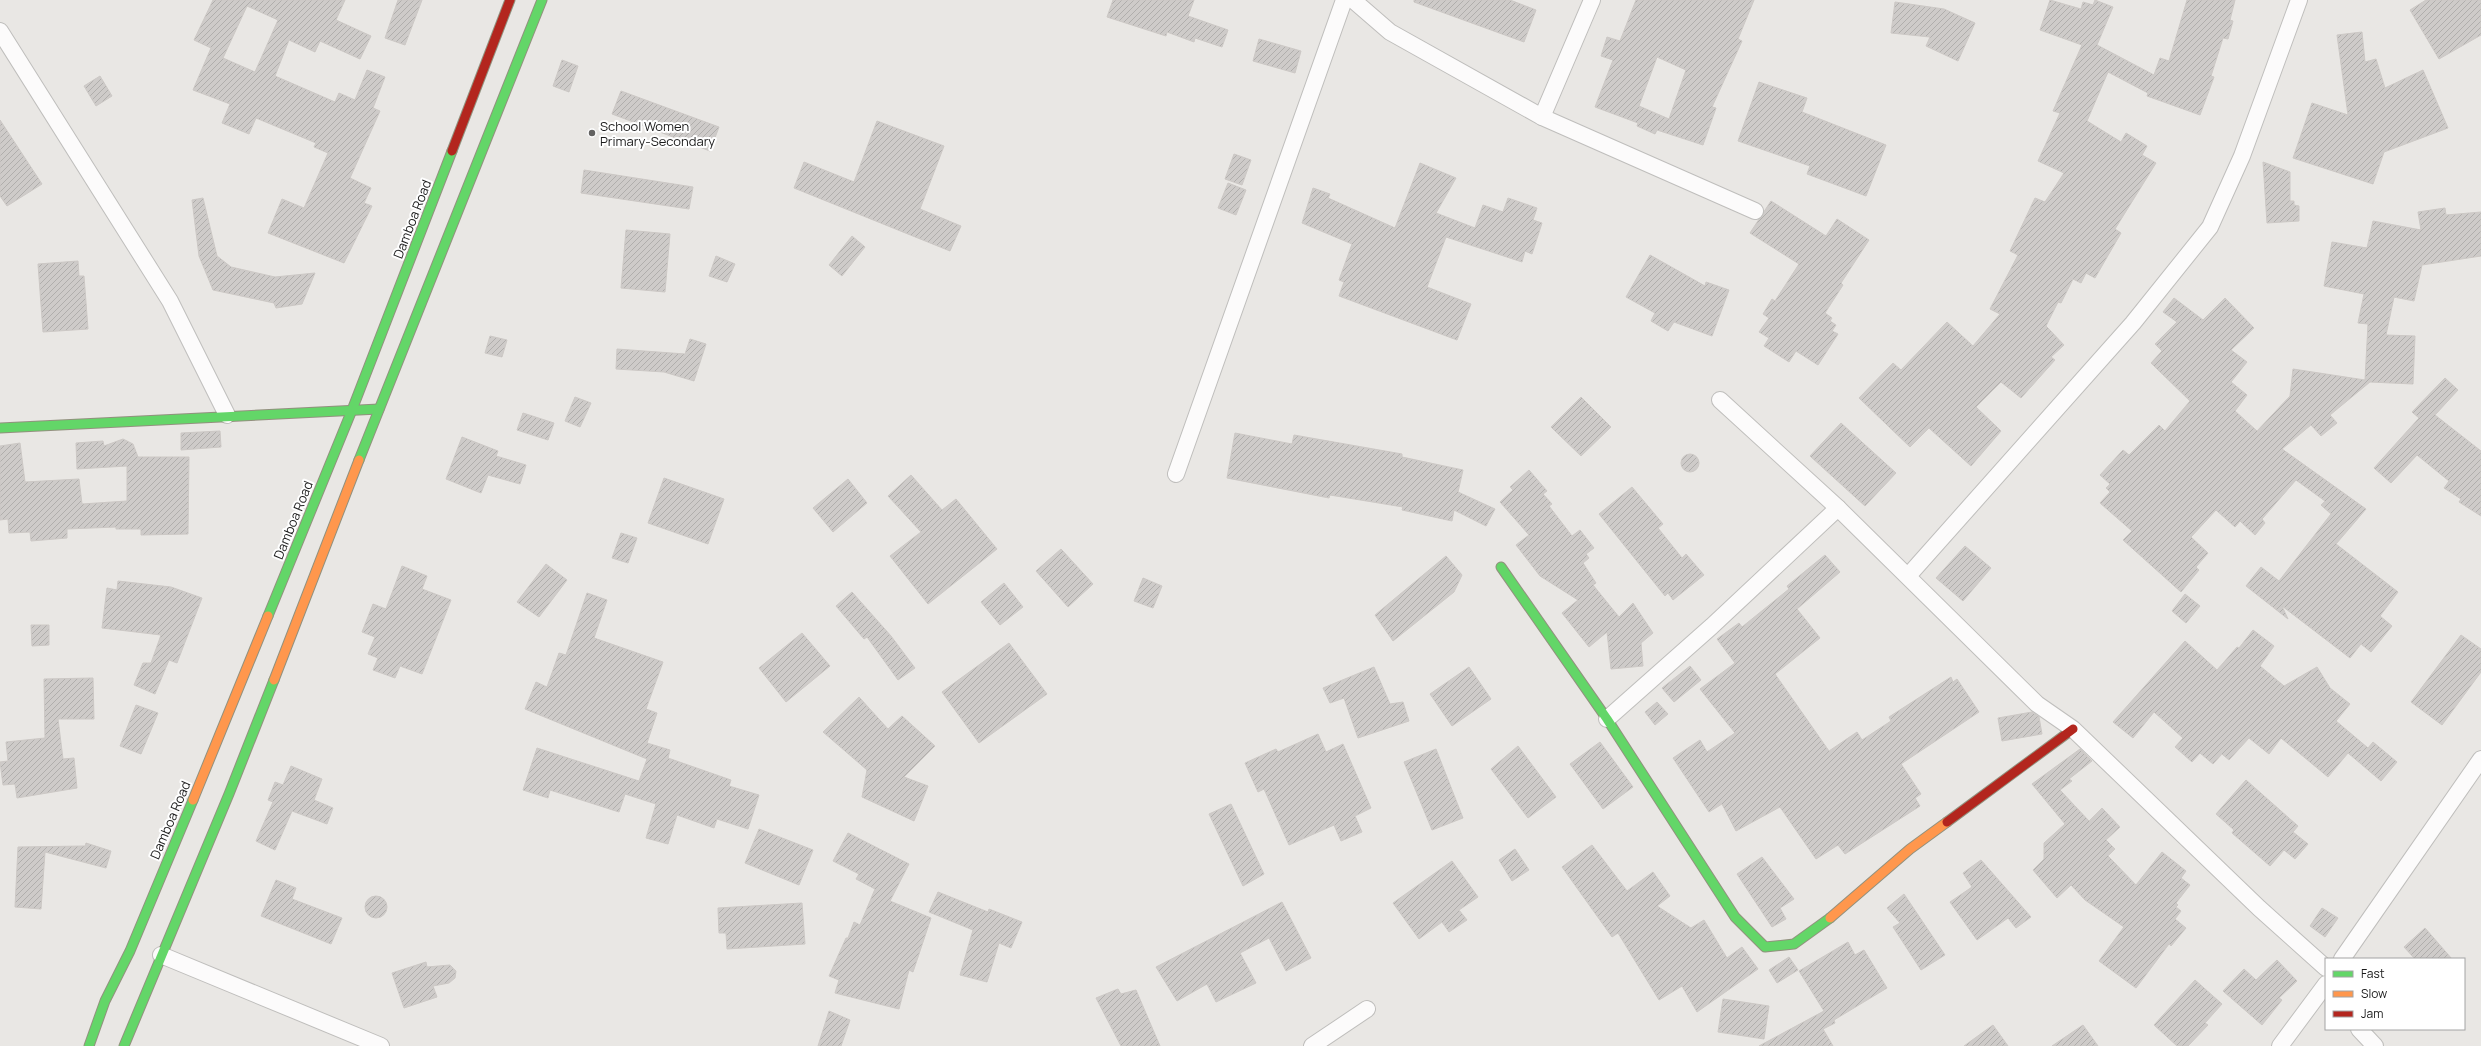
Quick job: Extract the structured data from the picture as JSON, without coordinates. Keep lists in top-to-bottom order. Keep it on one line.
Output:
{"streets":{"main road":["Damboa Road"]},"places":["School Women Primary-Secondary"],"legend":["Fast","Slow","Jam"]}
